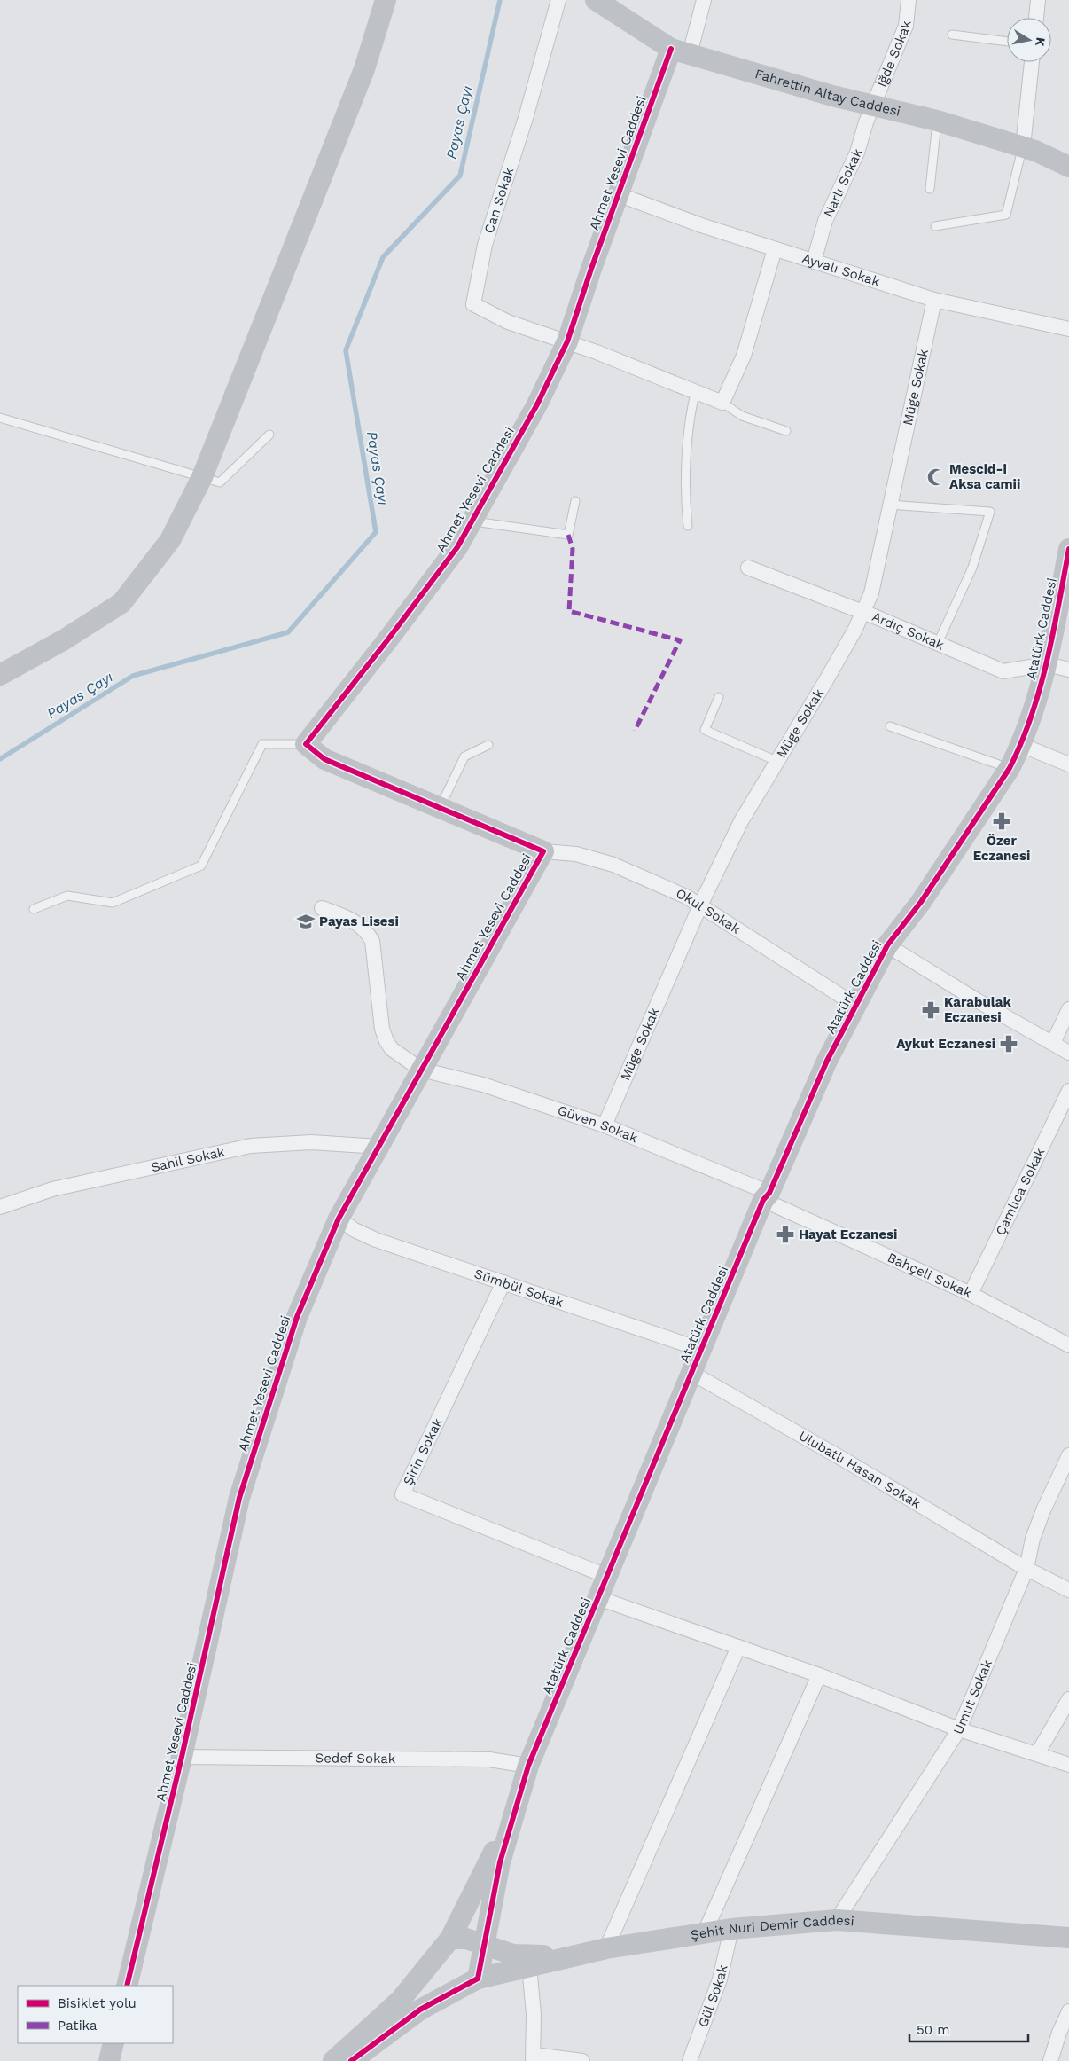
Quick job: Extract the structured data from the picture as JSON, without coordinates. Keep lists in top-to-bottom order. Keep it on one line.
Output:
{"streets":{"street":["İğde Sokak","Fahrettin Altay Caddesi","Ahmet Yesevi Caddesi","Narlı Sokak","Can Sokak","Ayvalı Sokak","Müge Sokak","Atatürk Caddesi","Ardıç Sokak","Okul Sokak","Güven Sokak","Sahil Sokak","Çamlıca Sokak","Bahçeli Sokak","Sümbül Sokak","Şirin Sokak","Ulubatlı Hasan Sokak","Umut Sokak","Sedef Sokak","Şehit Nuri Demir Caddesi","Gül Sokak"]},"crossings":[["İğde Sokak","Fahrettin Altay Caddesi"],["İğde Sokak","Narlı Sokak"],["Fahrettin Altay Caddesi","Ahmet Yesevi Caddesi"],["Fahrettin Altay Caddesi","Narlı Sokak"],["Ahmet Yesevi Caddesi","Can Sokak"],["Ahmet Yesevi Caddesi","Ayvalı Sokak"],["Ahmet Yesevi Caddesi","Okul Sokak"],["Ahmet Yesevi Caddesi","Güven Sokak"],["Ahmet Yesevi Caddesi","Sahil Sokak"],["Ahmet Yesevi Caddesi","Sümbül Sokak"],["Ahmet Yesevi Caddesi","Sedef Sokak"],["Narlı Sokak","Ayvalı Sokak"],["Ayvalı Sokak","Müge Sokak"],["Müge Sokak","Ardıç Sokak"],["Müge Sokak","Okul Sokak"],["Müge Sokak","Güven Sokak"],["Atatürk Caddesi","Ardıç Sokak"],["Atatürk Caddesi","Okul Sokak"],["Atatürk Caddesi","Güven Sokak"],["Atatürk Caddesi","Bahçeli Sokak"],["Atatürk Caddesi","Sümbül Sokak"],["Atatürk Caddesi","Şirin Sokak"],["Atatürk Caddesi","Ulubatlı Hasan Sokak"],["Atatürk Caddesi","Sedef Sokak"],["Atatürk Caddesi","Şehit Nuri Demir Caddesi"],["Güven Sokak","Bahçeli Sokak"],["Çamlıca Sokak","Bahçeli Sokak"],["Sümbül Sokak","Şirin Sokak"],["Ulubatlı Hasan Sokak","Umut Sokak"],["Umut Sokak","Şehit Nuri Demir Caddesi"],["Şehit Nuri Demir Caddesi","Gül Sokak"]],"water":["Payas Çayı"],"places":{"mosque":["Mescid-i Aksa camii"],"pharmacy":["Özer Eczanesi","Karabulak Eczanesi","Aykut Eczanesi","Hayat Eczanesi"],"school or university":["Payas Lisesi"]},"legend":["Bisiklet yolu","Patika"],"scale_bar":"50 m","north":"right"}
